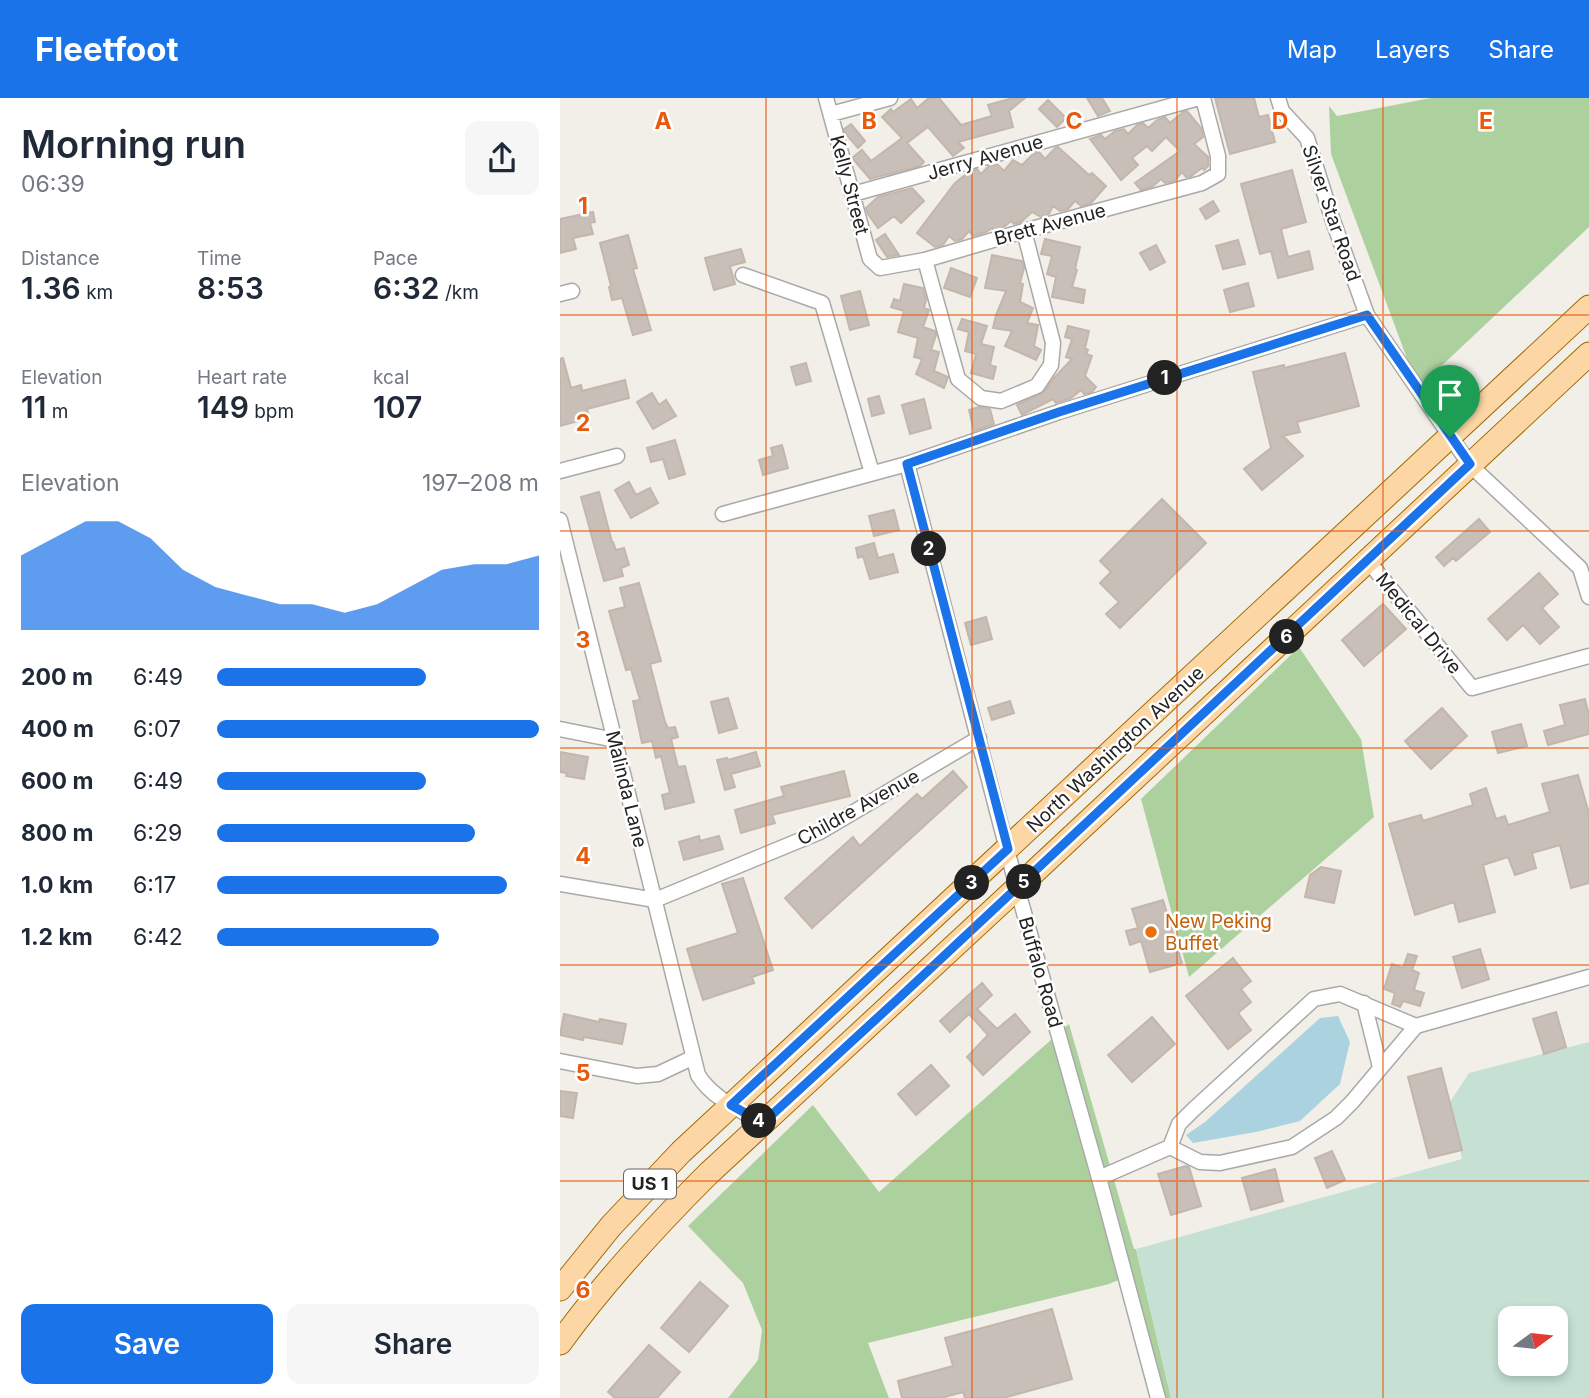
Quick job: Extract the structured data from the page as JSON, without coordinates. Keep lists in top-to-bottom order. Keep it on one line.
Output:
{"streets":{"main road":["North Washington Avenue","US 1"],"street":["Jerry Avenue","Kelly Street","Silver Star Road","Brett Avenue","Medical Drive","Malinda Lane","Childre Avenue","Buffalo Road"]},"crossings":[["Jerry Avenue","Kelly Street"],["Jerry Avenue","Brett Avenue"],["Kelly Street","Brett Avenue"],["Silver Star Road","North Washington Avenue"],["Medical Drive","North Washington Avenue"],["North Washington Avenue","Malinda Lane"],["North Washington Avenue","Buffalo Road"],["Malinda Lane","Childre Avenue"],["Childre Avenue","Buffalo Road"]],"places":["New Peking Buffet"],"north":"right","page":{"header":"Fleetfoot","nav":["Map","Layers","Share"],"heading":["Morning run","06:39"],"stats":[["Distance","1.36 km"],["Time","8:53"],["Pace","6:32 /km"],["Elevation","11 m"],["Heart rate","149 bpm"],["kcal","107"]],"pins":["1","2","6","5","3","4"],"chart":["Elevation","197–208 m"],"list":[{"name":"200 m","note":"6:49"},{"name":"400 m","note":"6:07"},{"name":"600 m","note":"6:49"},{"name":"800 m","note":"6:29"},{"name":"1.0 km","note":"6:17"},{"name":"1.2 km","note":"6:42"}],"buttons":["Save","Share"]},"grid":{"columns":["A","B","C","D","E"],"rows":["1","2","3","4","5","6"]}}
